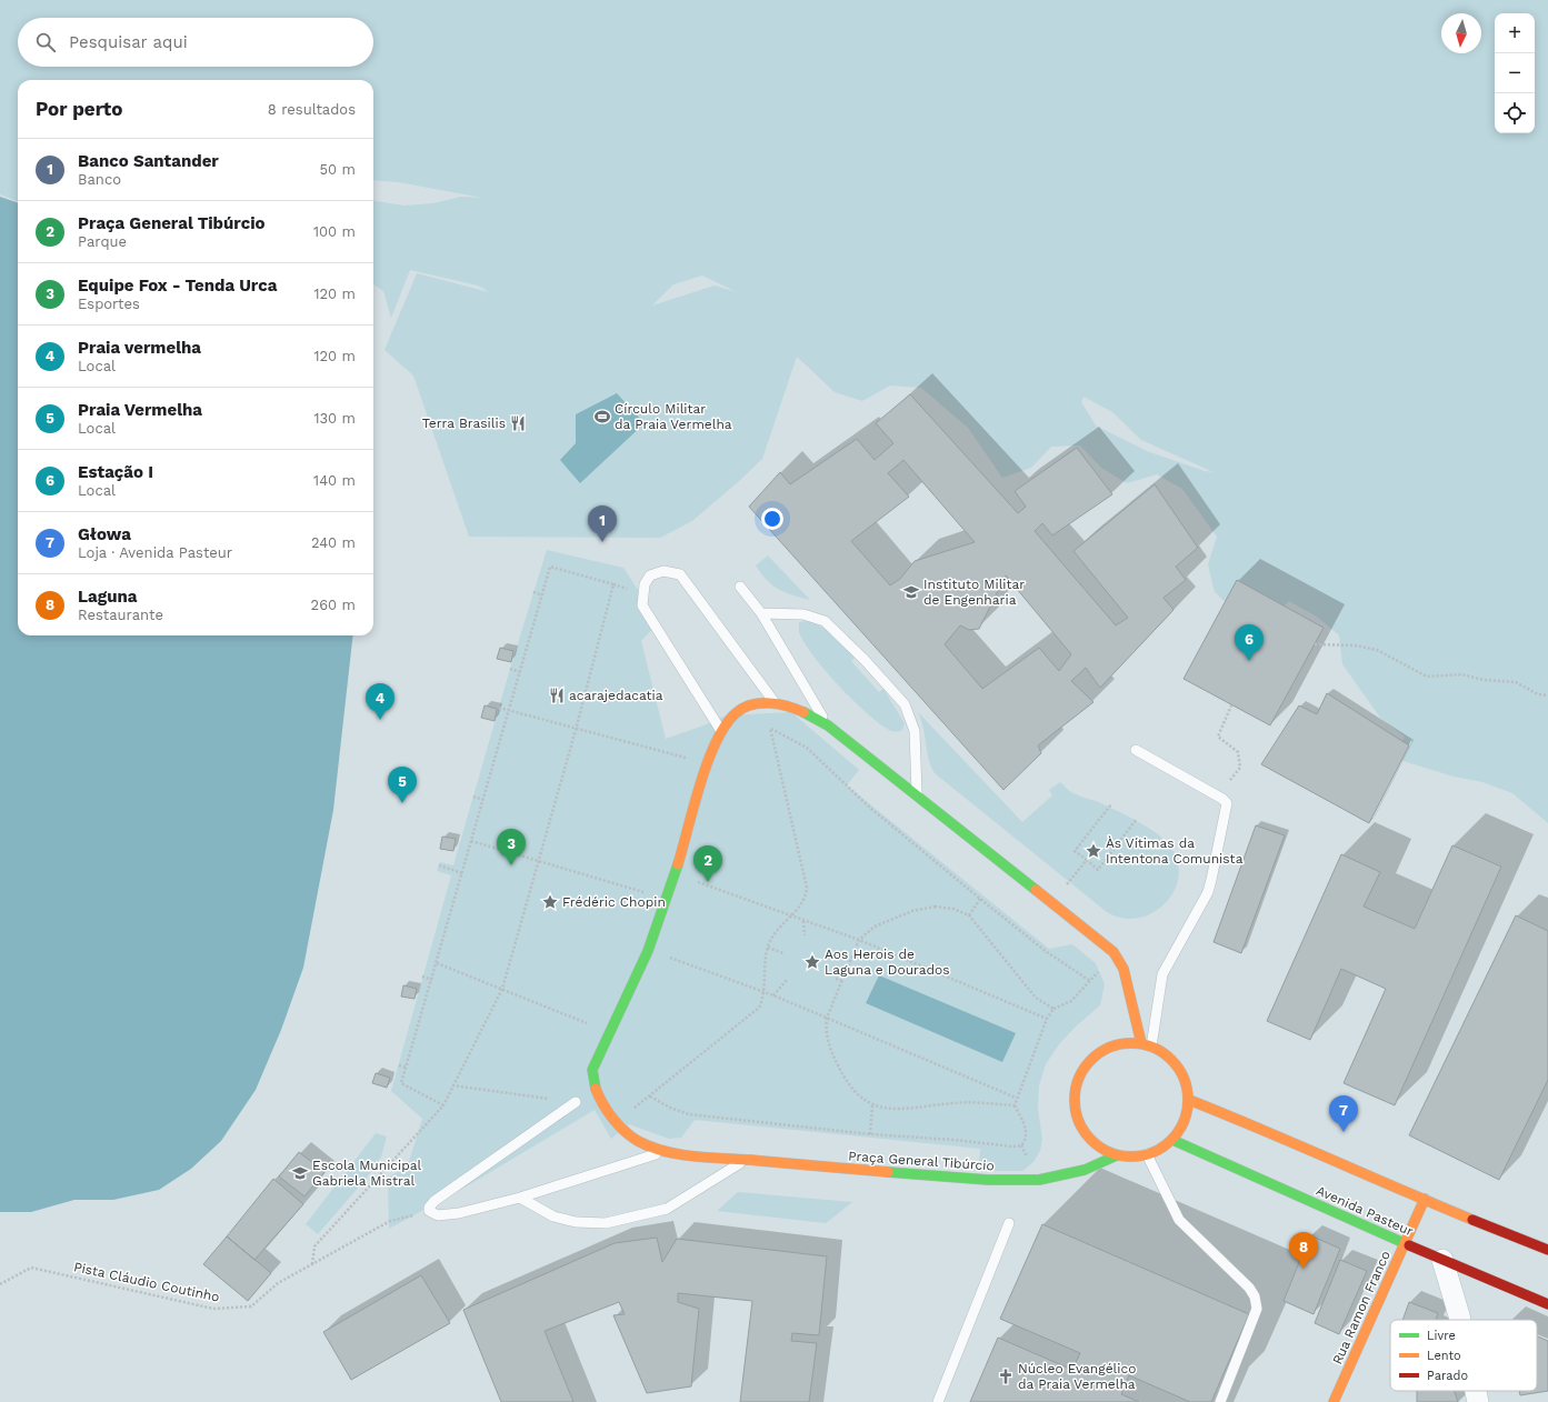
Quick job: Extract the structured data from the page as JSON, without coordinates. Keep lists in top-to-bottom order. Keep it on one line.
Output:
{"streets":{"street":["Praça General Tibúrcio","Avenida Pasteur","Rua Ramon Franco"],"path":["Pista Cláudio Coutinho"]},"crossings":[["Praça General Tibúrcio","Avenida Pasteur"],["Avenida Pasteur","Rua Ramon Franco"]],"places":{"sports":["Círculo Militar da Praia Vermelha"],"restaurant":["Terra Brasilis","acarajedacatia"],"school or university":["Instituto Militar de Engenharia","Escola Municipal Gabriela Mistral"],"place":["Às Vítimas da Intentona Comunista","Frédéric Chopin","Aos Herois de Laguna e Dourados"],"church":["Núcleo Evangélico da Praia Vermelha"]},"legend":["Livre","Lento","Parado"],"north":"bottom","page":{"map_buttons":["+","−"],"search":"Pesquisar aqui","heading":["Por perto","8 resultados"],"list":[{"mark":"1","name":"Banco Santander","note":"Banco","value":"50 m"},{"mark":"2","name":"Praça General Tibúrcio","note":"Parque","value":"100 m"},{"mark":"3","name":"Equipe Fox - Tenda Urca","note":"Esportes","value":"120 m"},{"mark":"4","name":"Praia vermelha","note":"Local","value":"120 m"},{"mark":"5","name":"Praia Vermelha","note":"Local","value":"130 m"},{"mark":"6","name":"Estação I","note":"Local","value":"140 m"},{"mark":"7","name":"Głowa","note":"Loja · Avenida Pasteur","value":"240 m"},{"mark":"8","name":"Laguna","note":"Restaurante","value":"260 m"}],"pins":["1","6","4","5","3","2","7","8"]}}
